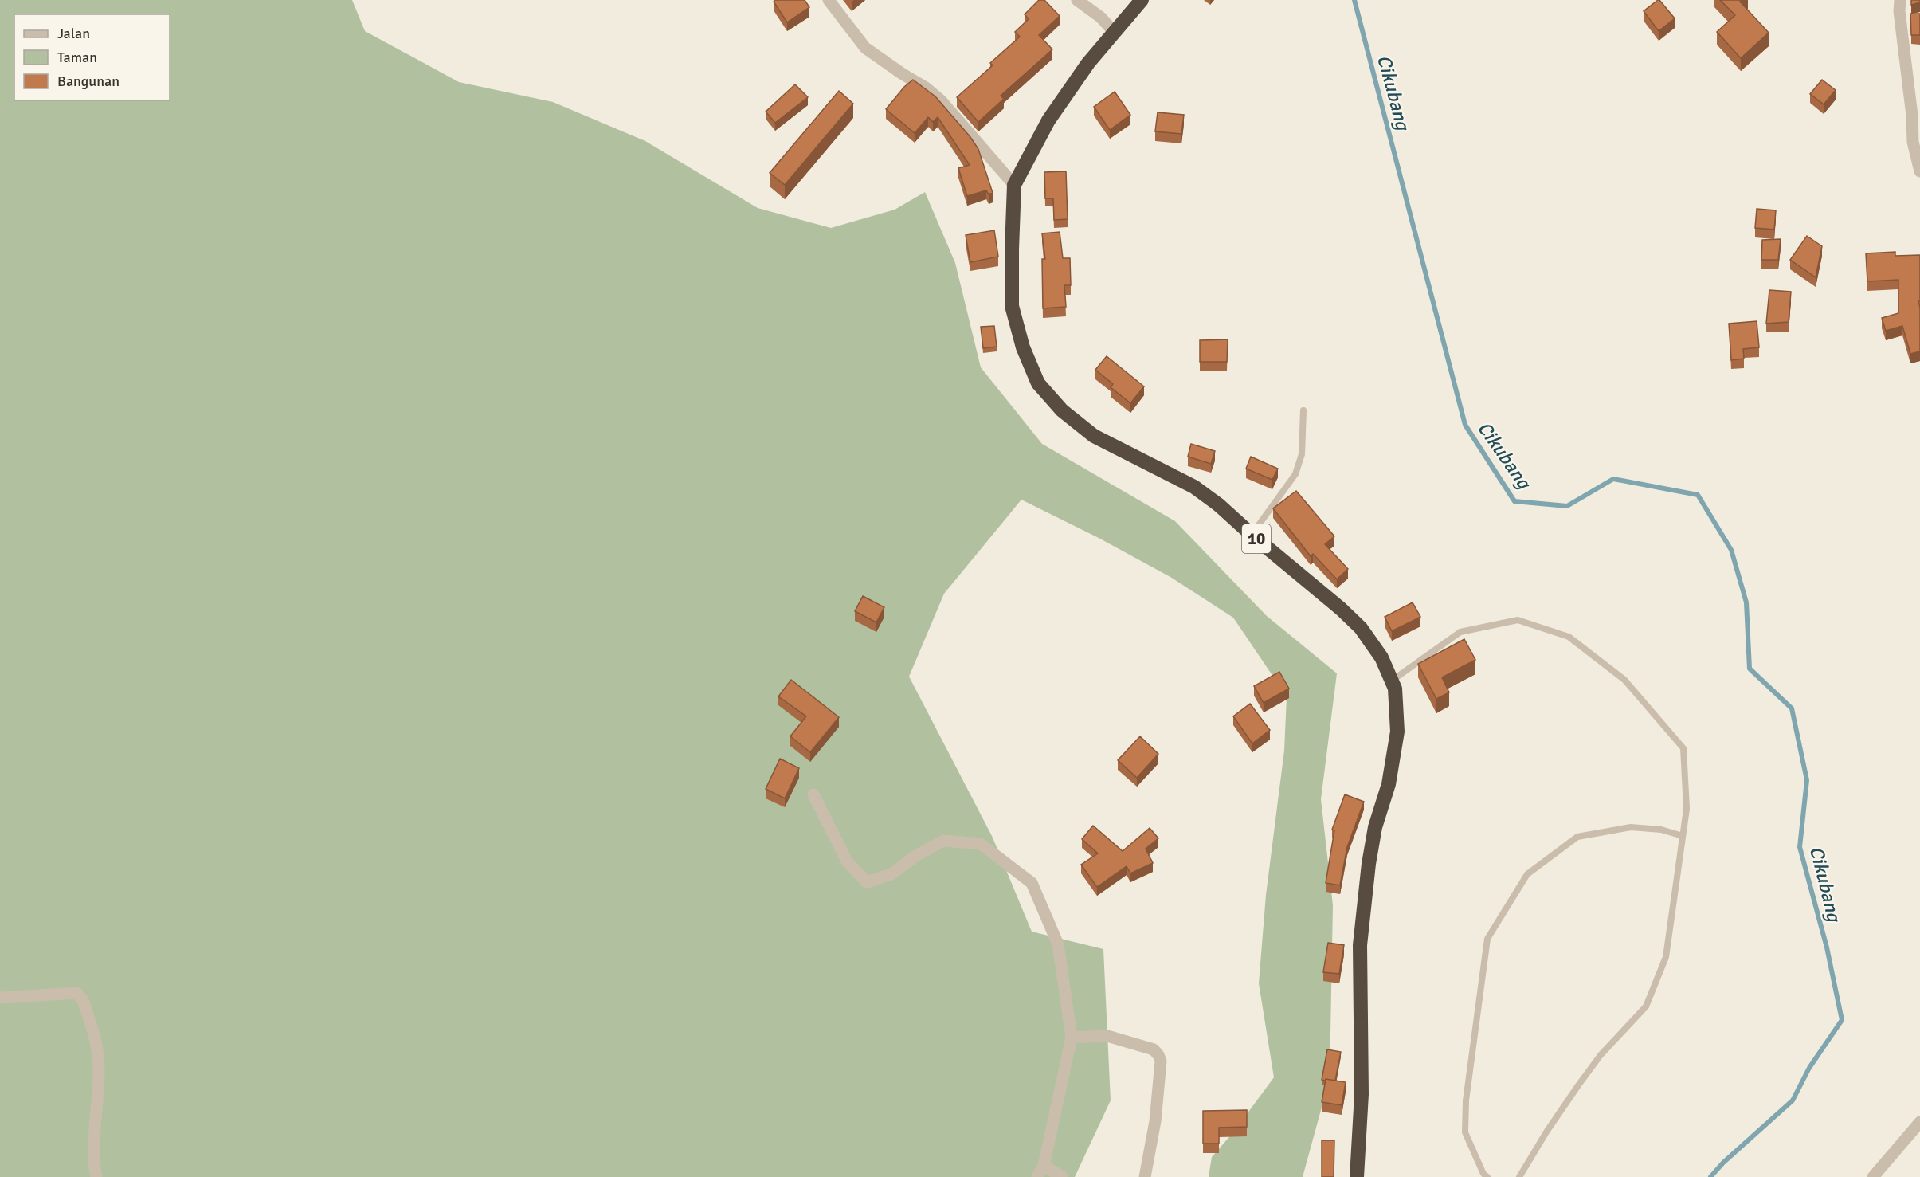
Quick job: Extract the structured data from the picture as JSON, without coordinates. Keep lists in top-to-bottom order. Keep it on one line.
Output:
{"streets":{"highway":["10"]},"water":["Cikubang"],"legend":["Jalan","Taman","Bangunan"]}
